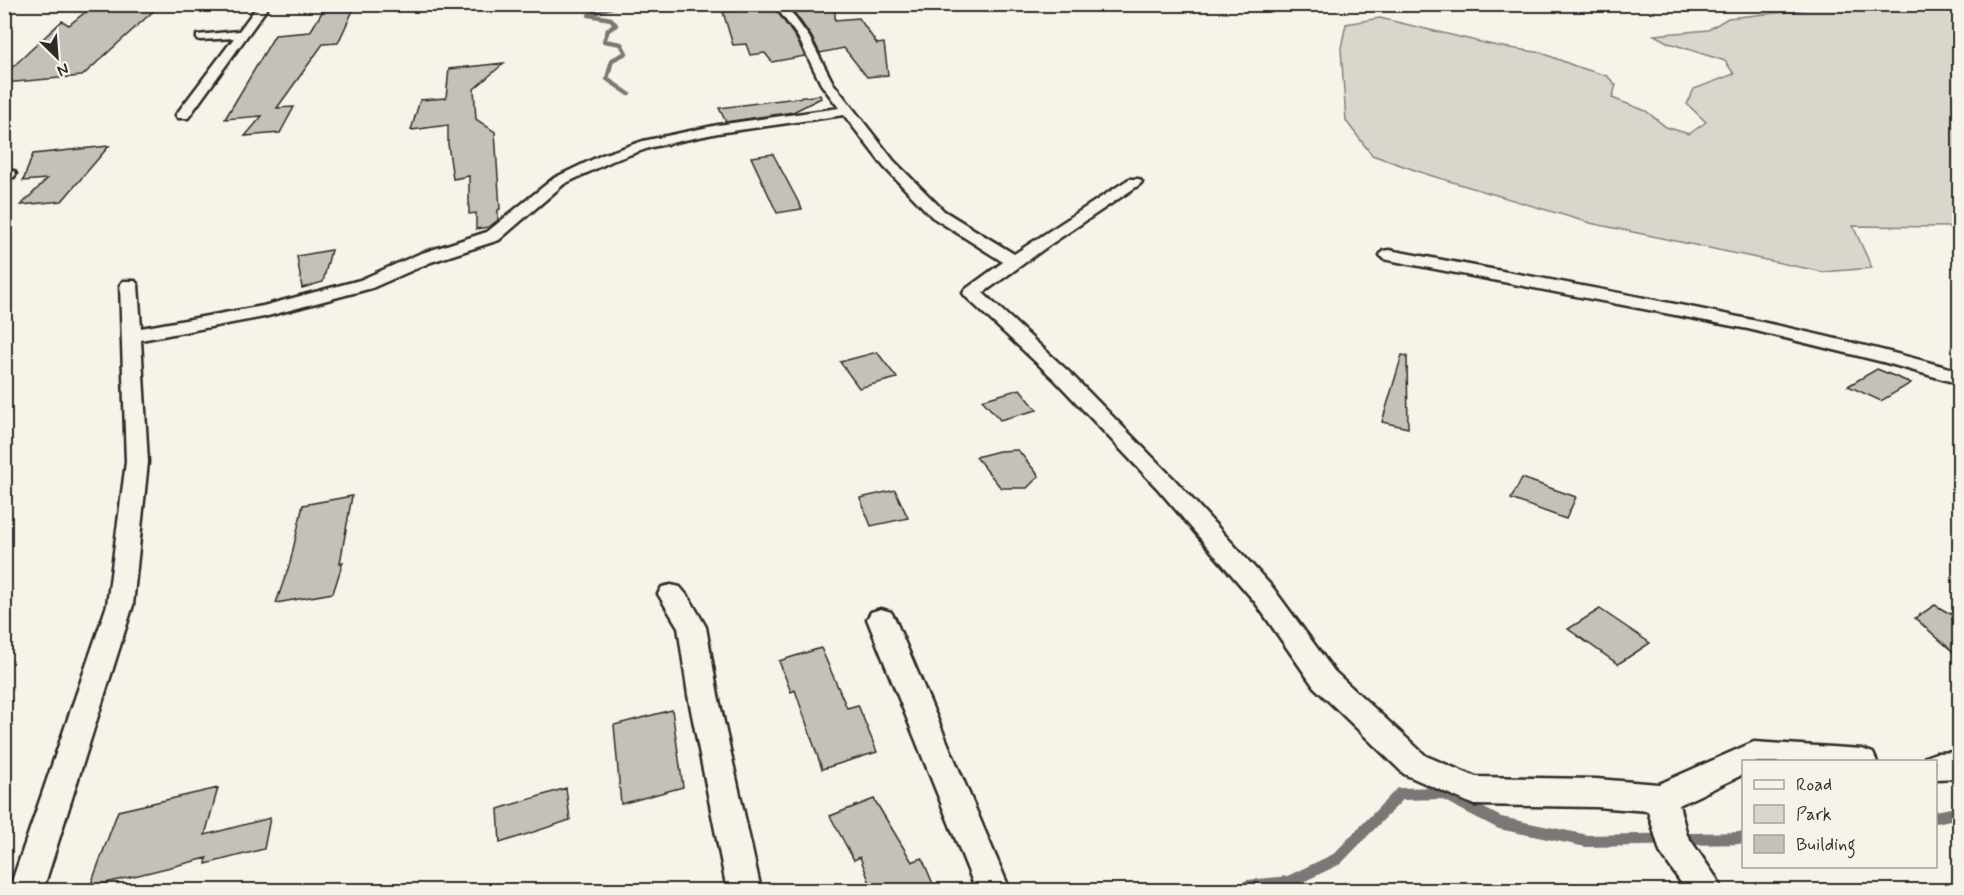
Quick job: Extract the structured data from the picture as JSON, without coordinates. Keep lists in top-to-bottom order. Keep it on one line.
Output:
{"legend":["Road","Park","Building"],"north":"bottom right"}
